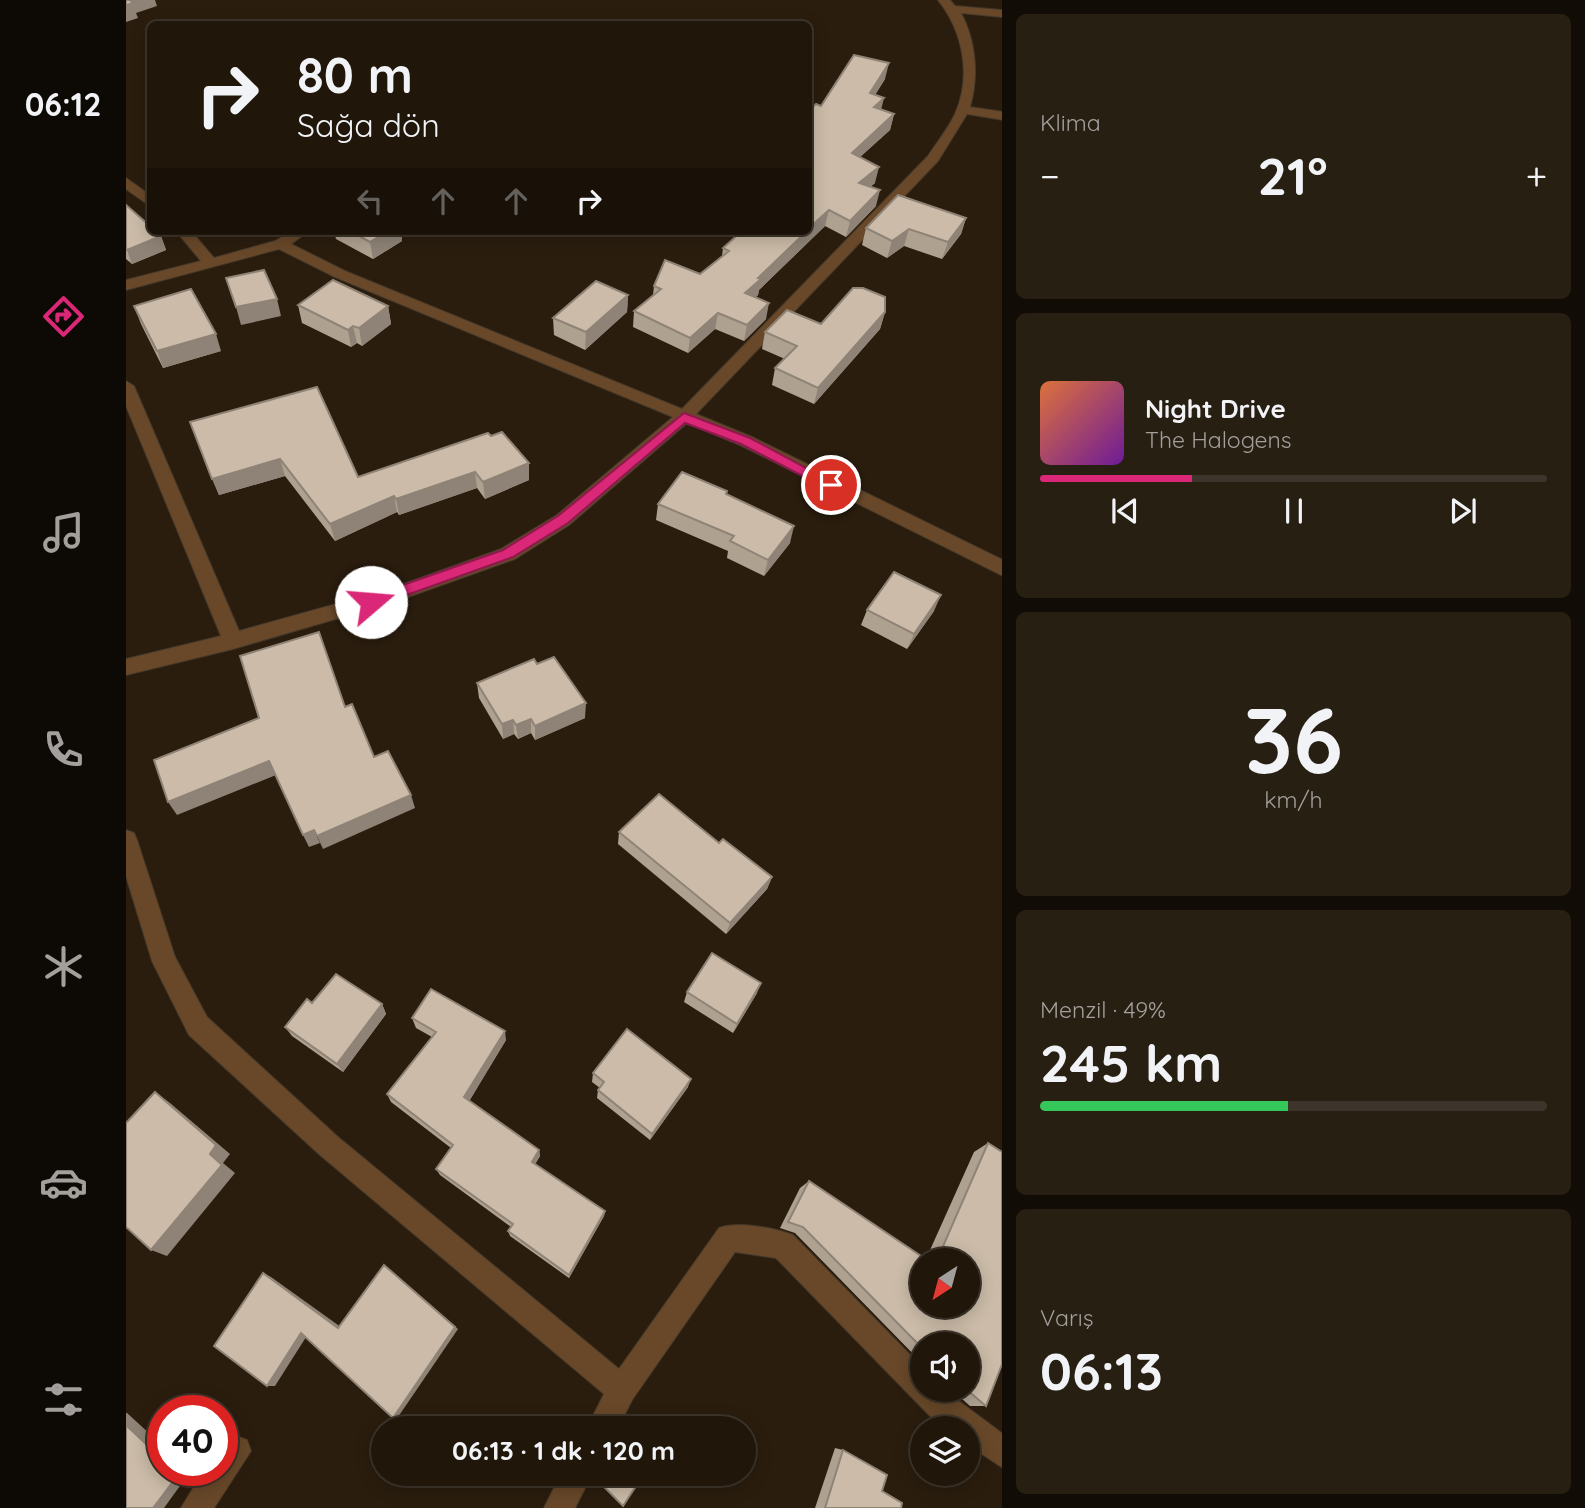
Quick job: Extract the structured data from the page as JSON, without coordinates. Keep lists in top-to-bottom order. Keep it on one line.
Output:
{"north":"bottom left","page":{"tabs":"06:12","tile":["Klima",["36","km/h"],["Menzil · 49%","245 km"],["Varış","06:13"]],"turn":["80 m","Sağa dön"],"heat":["−","21°","+"],"song":["Night Drive","The Halogens"],"limit":"40","trip":"06:13 · 1 dk · 120 m"}}
